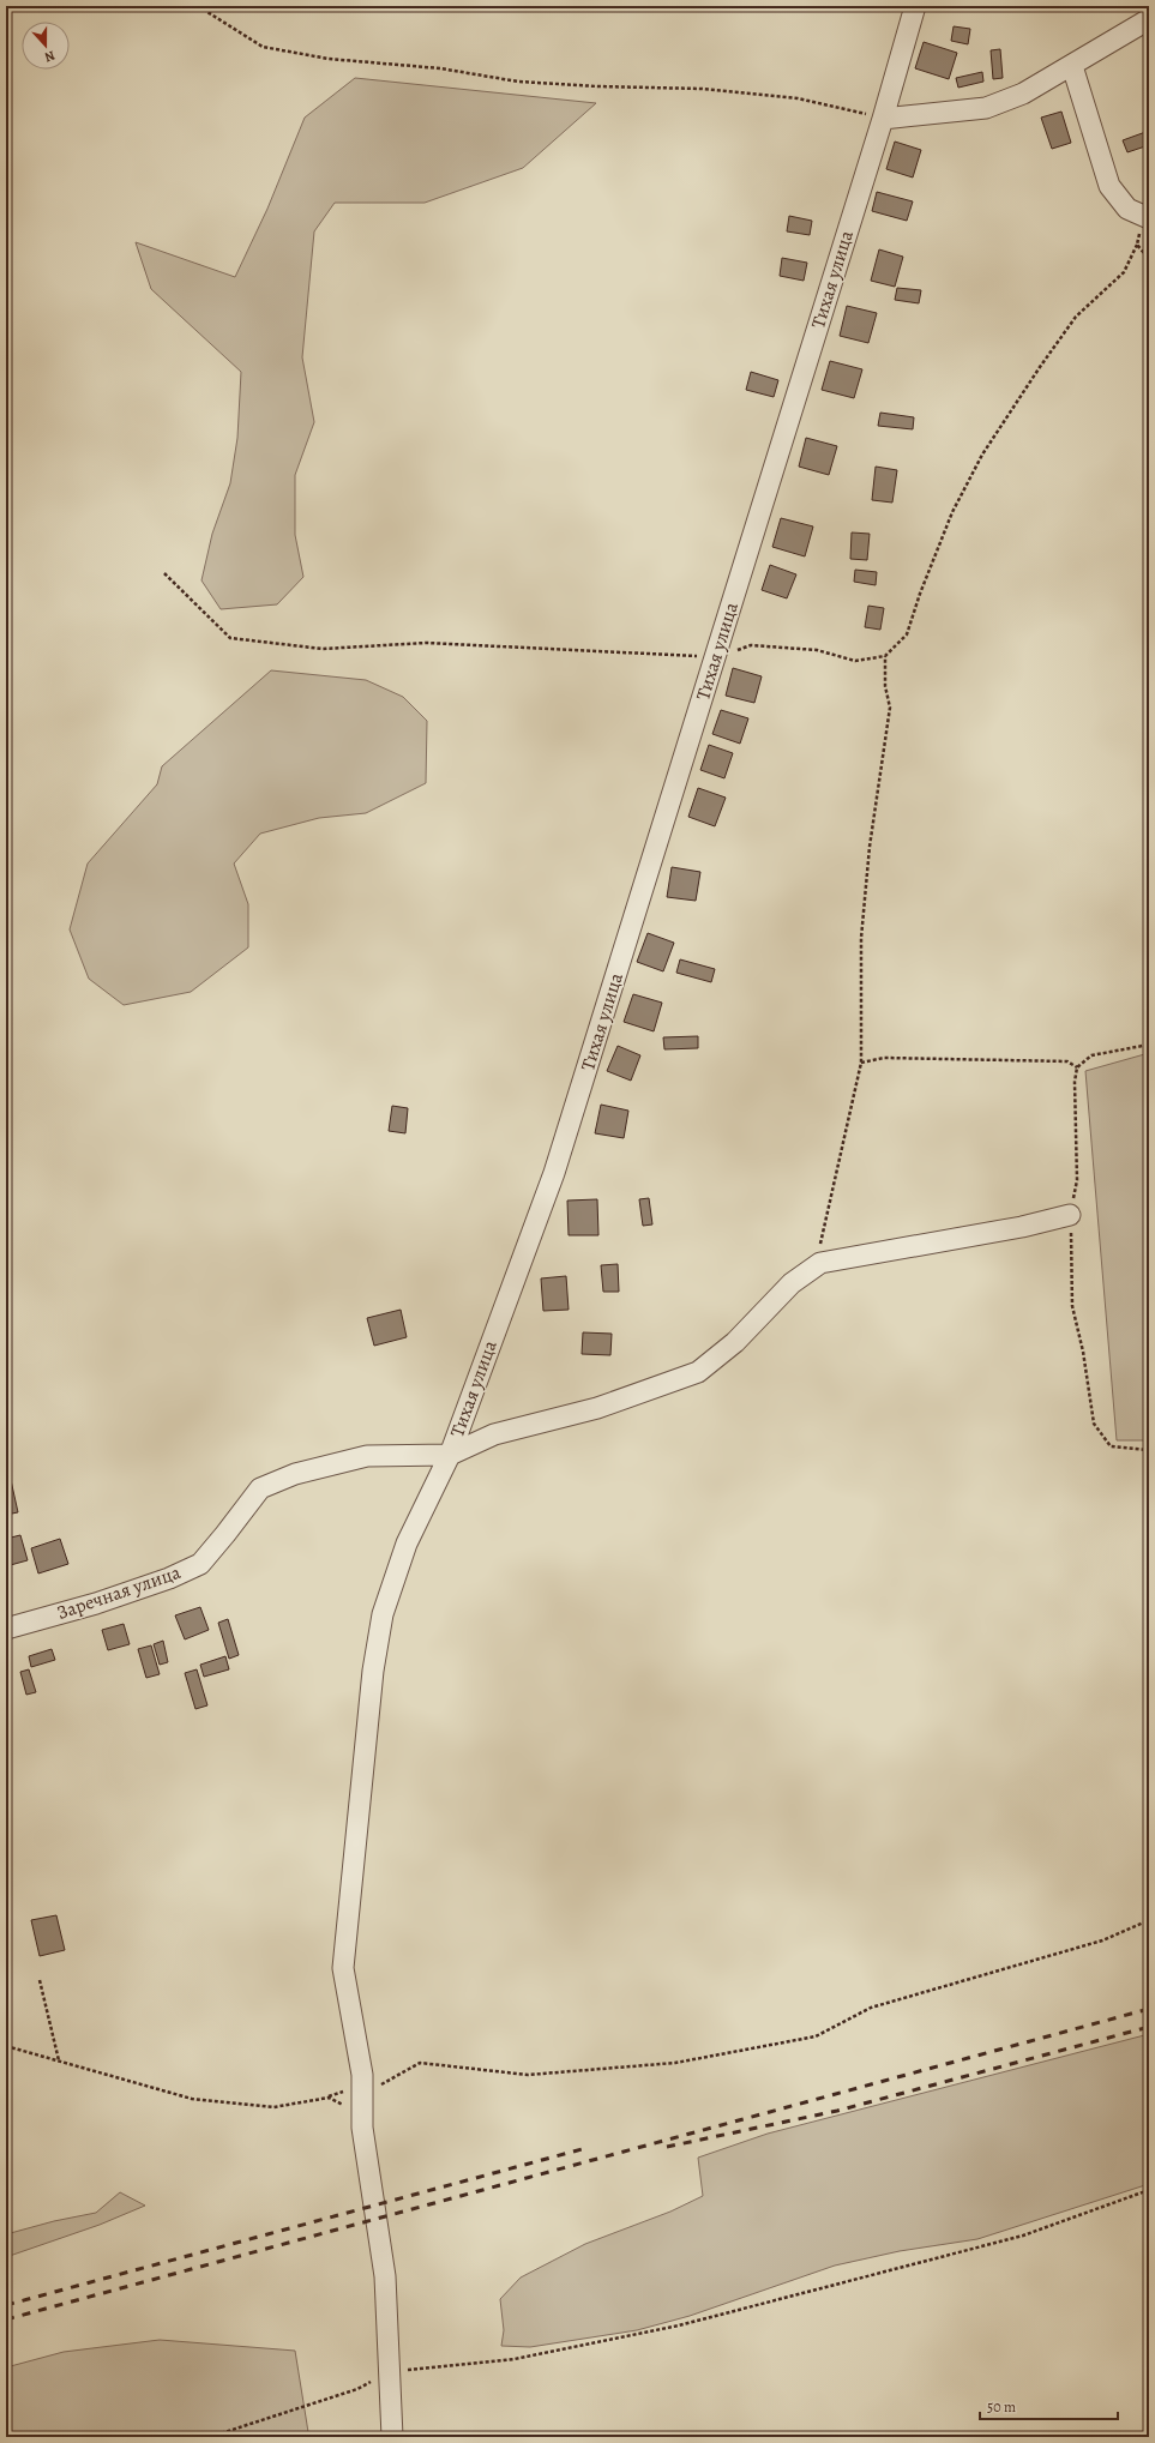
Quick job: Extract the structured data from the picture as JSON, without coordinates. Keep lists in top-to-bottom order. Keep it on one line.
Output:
{"streets":{"street":["Тихая улица","Заречная улица"]},"crossings":[["Тихая улица","Заречная улица"]],"scale_bar":"50 m","north":"bottom"}
